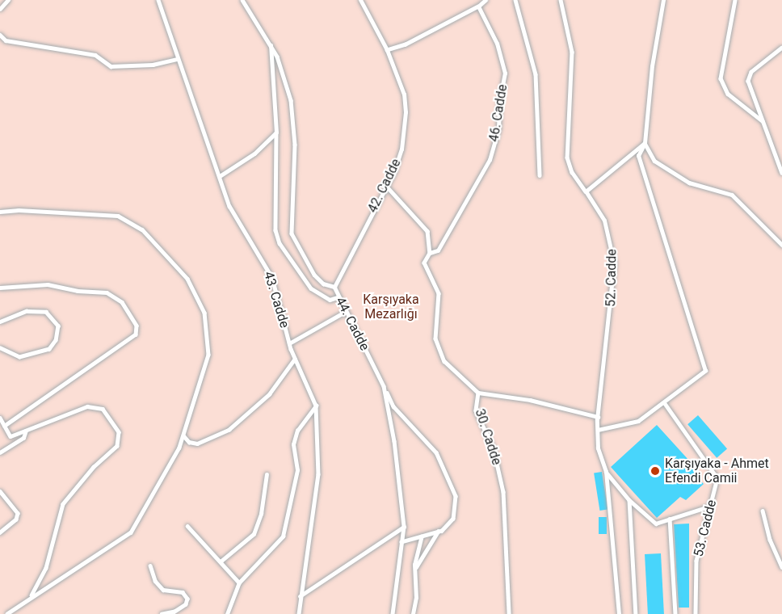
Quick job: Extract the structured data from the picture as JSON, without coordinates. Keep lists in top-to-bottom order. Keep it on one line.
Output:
{"streets":{"lane":["46. Cadde","42. Cadde","52. Cadde","43. Cadde","44. Cadde","30. Cadde","53. Cadde"]},"crossings":[["46. Cadde","30. Cadde"],["42. Cadde","44. Cadde"]],"parks":["Karşıyaka Mezarlığı"],"places":["Karşıyaka - Ahmet Efendi Camii"]}
